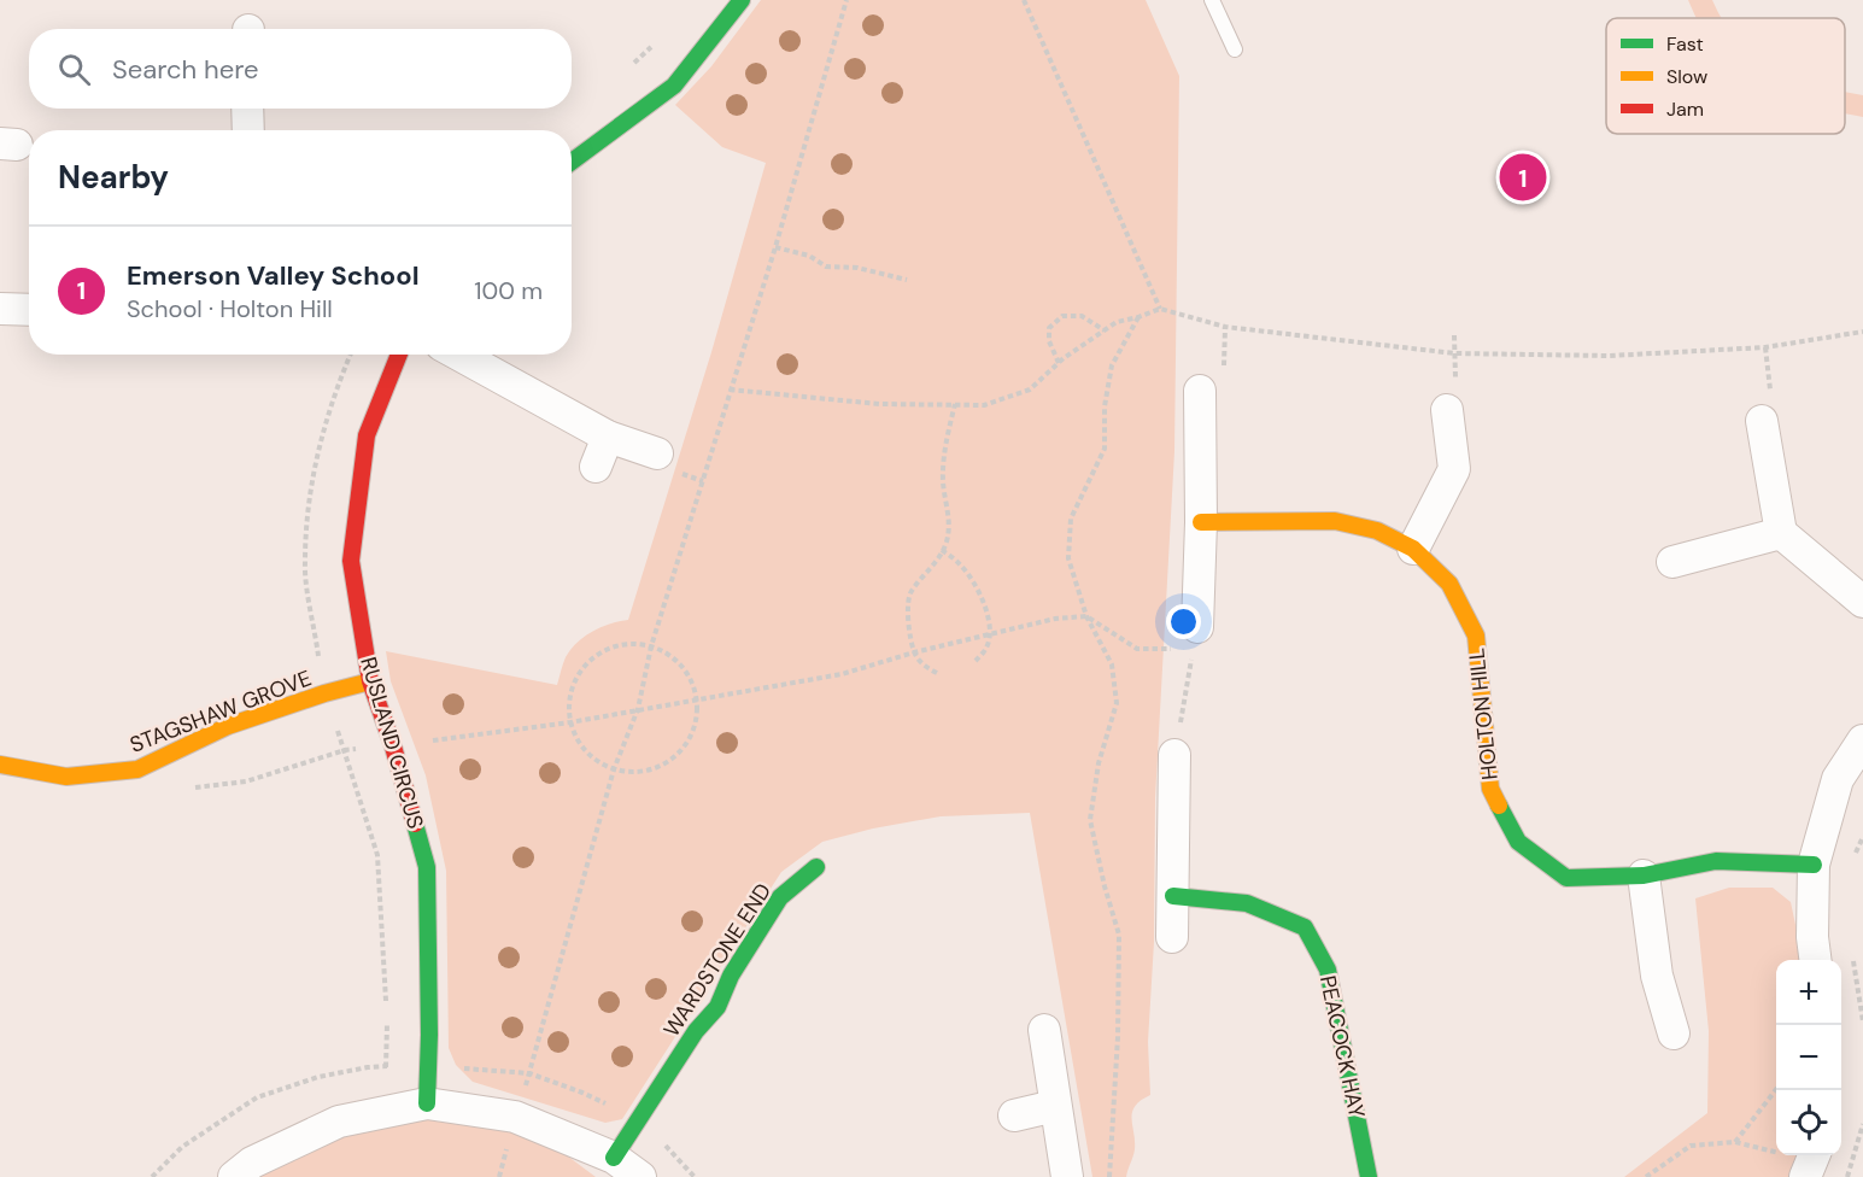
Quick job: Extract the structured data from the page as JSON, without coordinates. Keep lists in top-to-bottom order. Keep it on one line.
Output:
{"streets":{"street":["STAGSHAW GROVE","HOLTON HILL","RUSLAND CIRCUS","WARDSTONE END","PEACOCK HAY"]},"crossings":[["STAGSHAW GROVE","RUSLAND CIRCUS"]],"legend":["Fast","Slow","Jam"],"page":{"search":"Search here","heading":"Nearby","pins":"1","list":[{"mark":"1","name":"Emerson Valley School","note":"School · Holton Hill","value":"100 m"}],"map_buttons":["+","−"]}}
